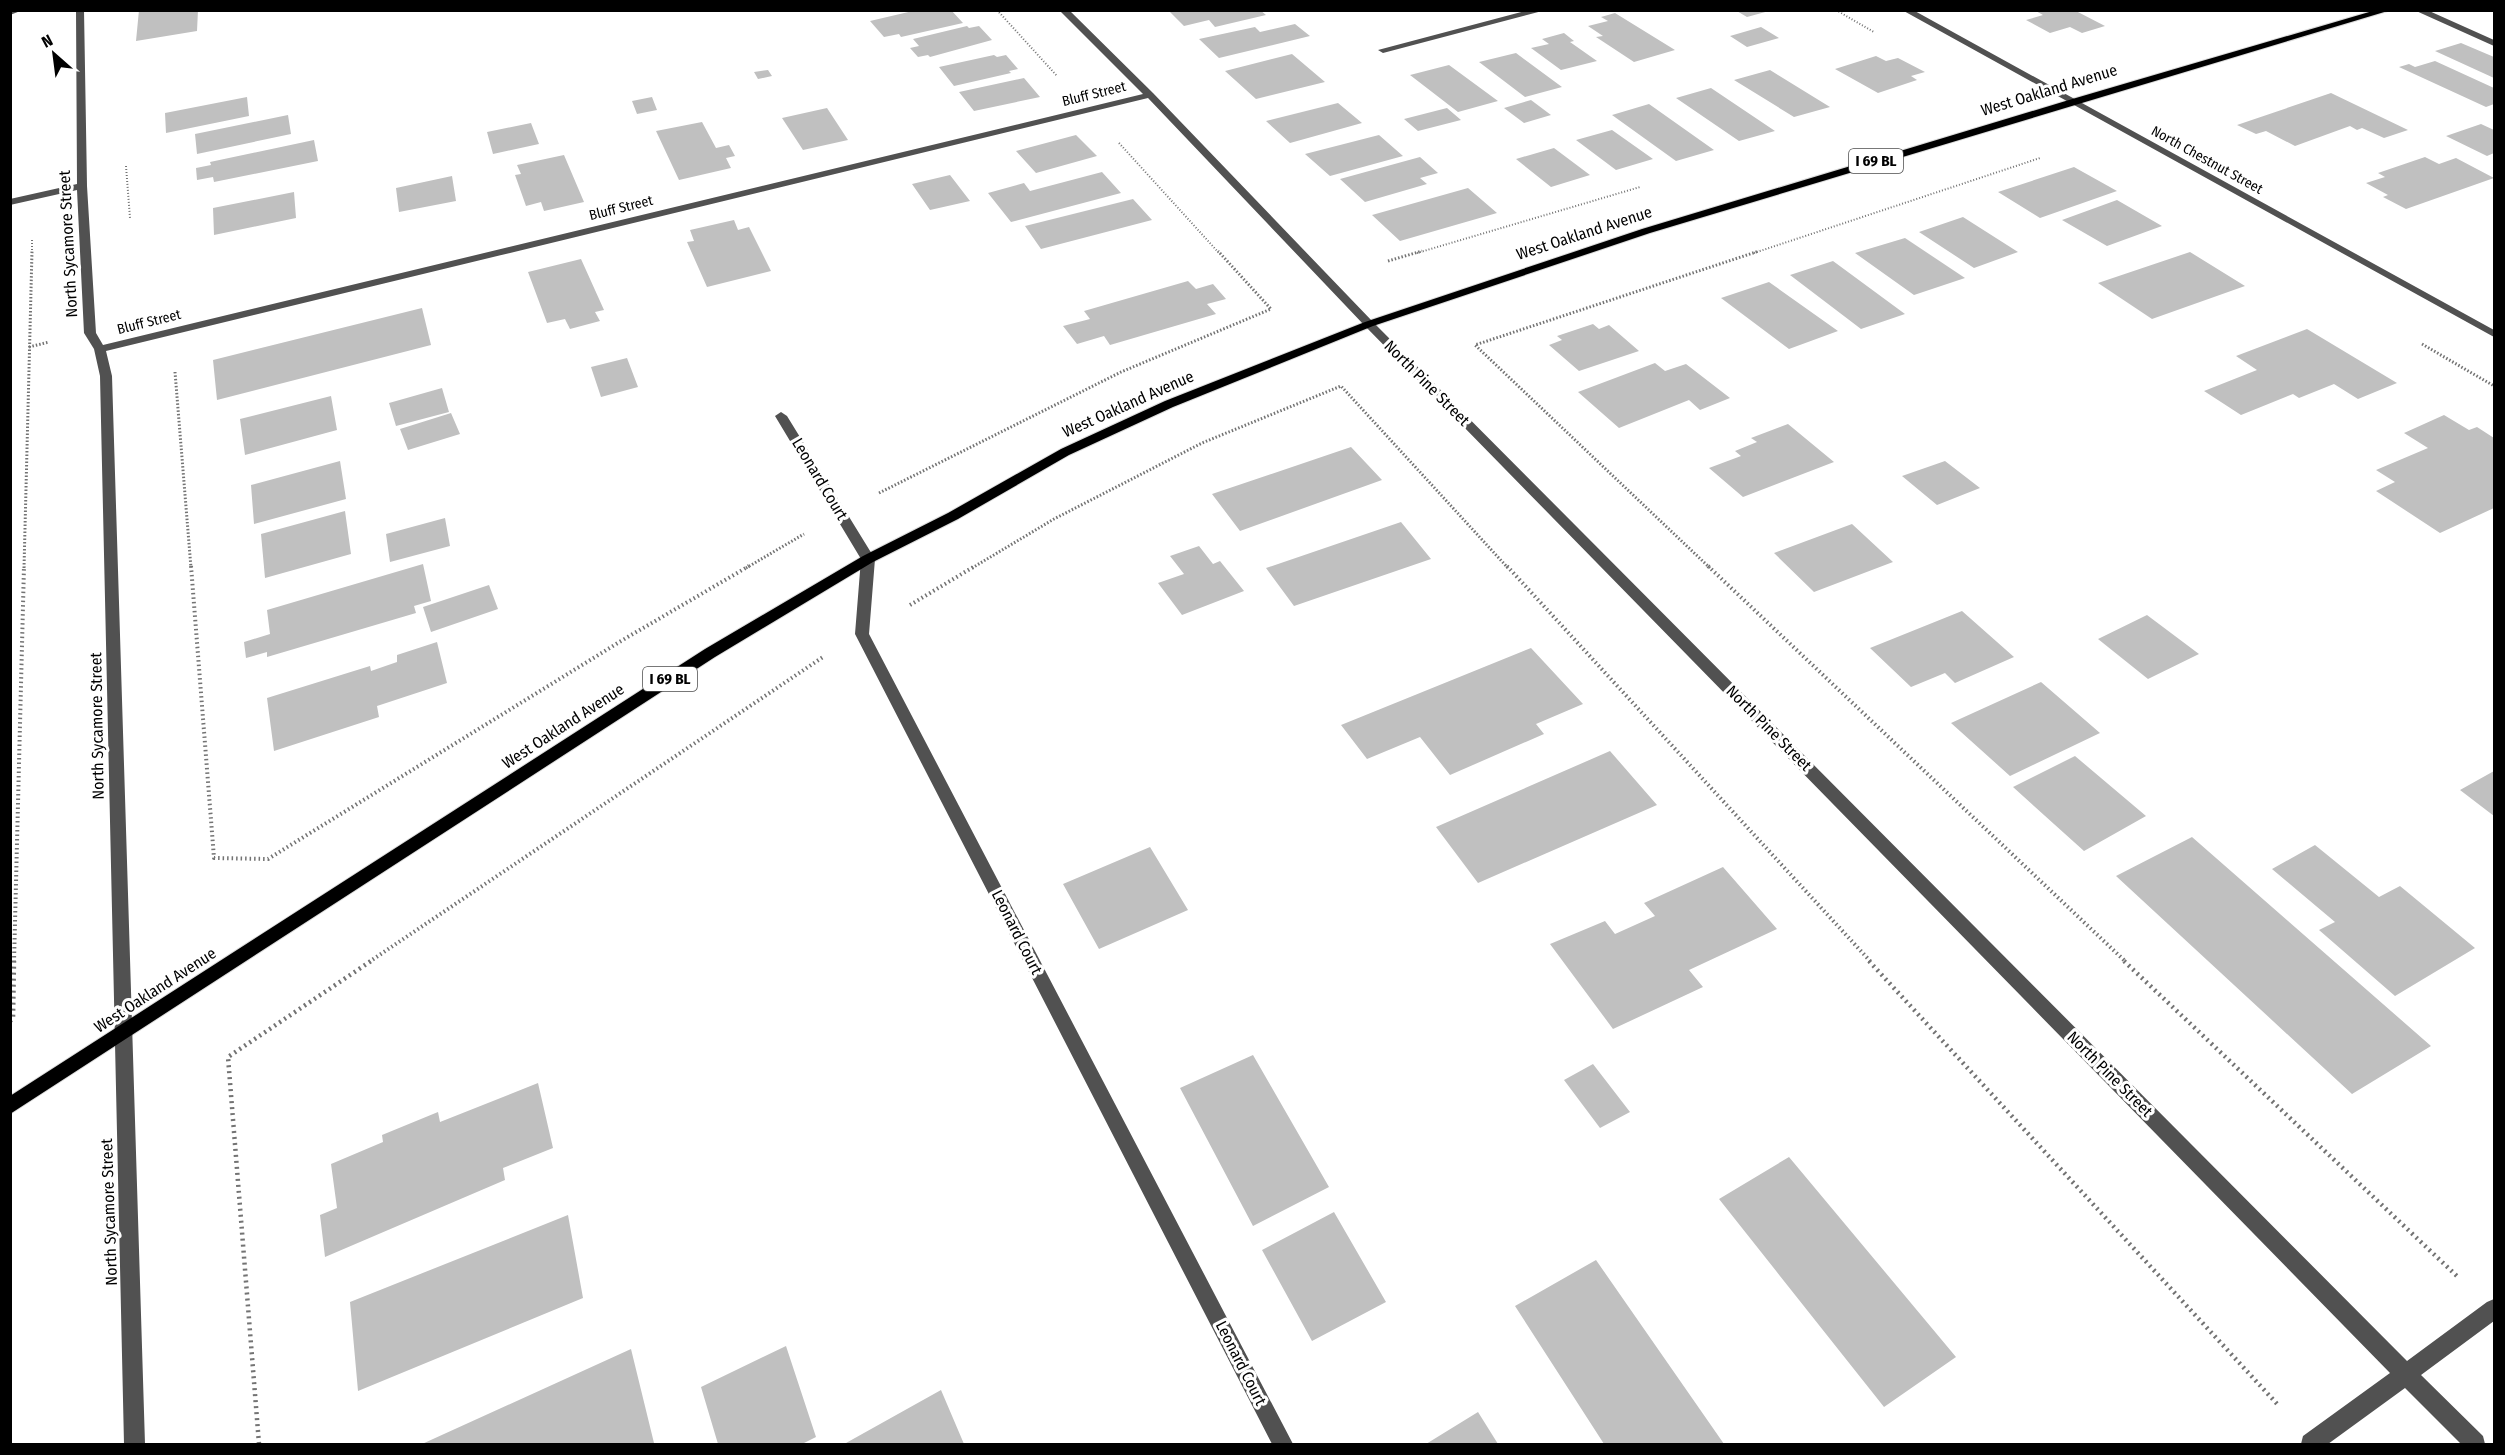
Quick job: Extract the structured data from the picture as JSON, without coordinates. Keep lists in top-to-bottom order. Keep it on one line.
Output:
{"streets":{"main road":["West Oakland Avenue","I 69 BL"],"street":["Bluff Street","North Chestnut Street","North Sycamore Street","North Pine Street","Leonard Court"]},"crossings":[["West Oakland Avenue","North Chestnut Street"],["West Oakland Avenue","North Sycamore Street"],["West Oakland Avenue","North Pine Street"],["West Oakland Avenue","Leonard Court"],["Bluff Street","North Sycamore Street"],["Bluff Street","North Pine Street"]],"north":"top left"}
